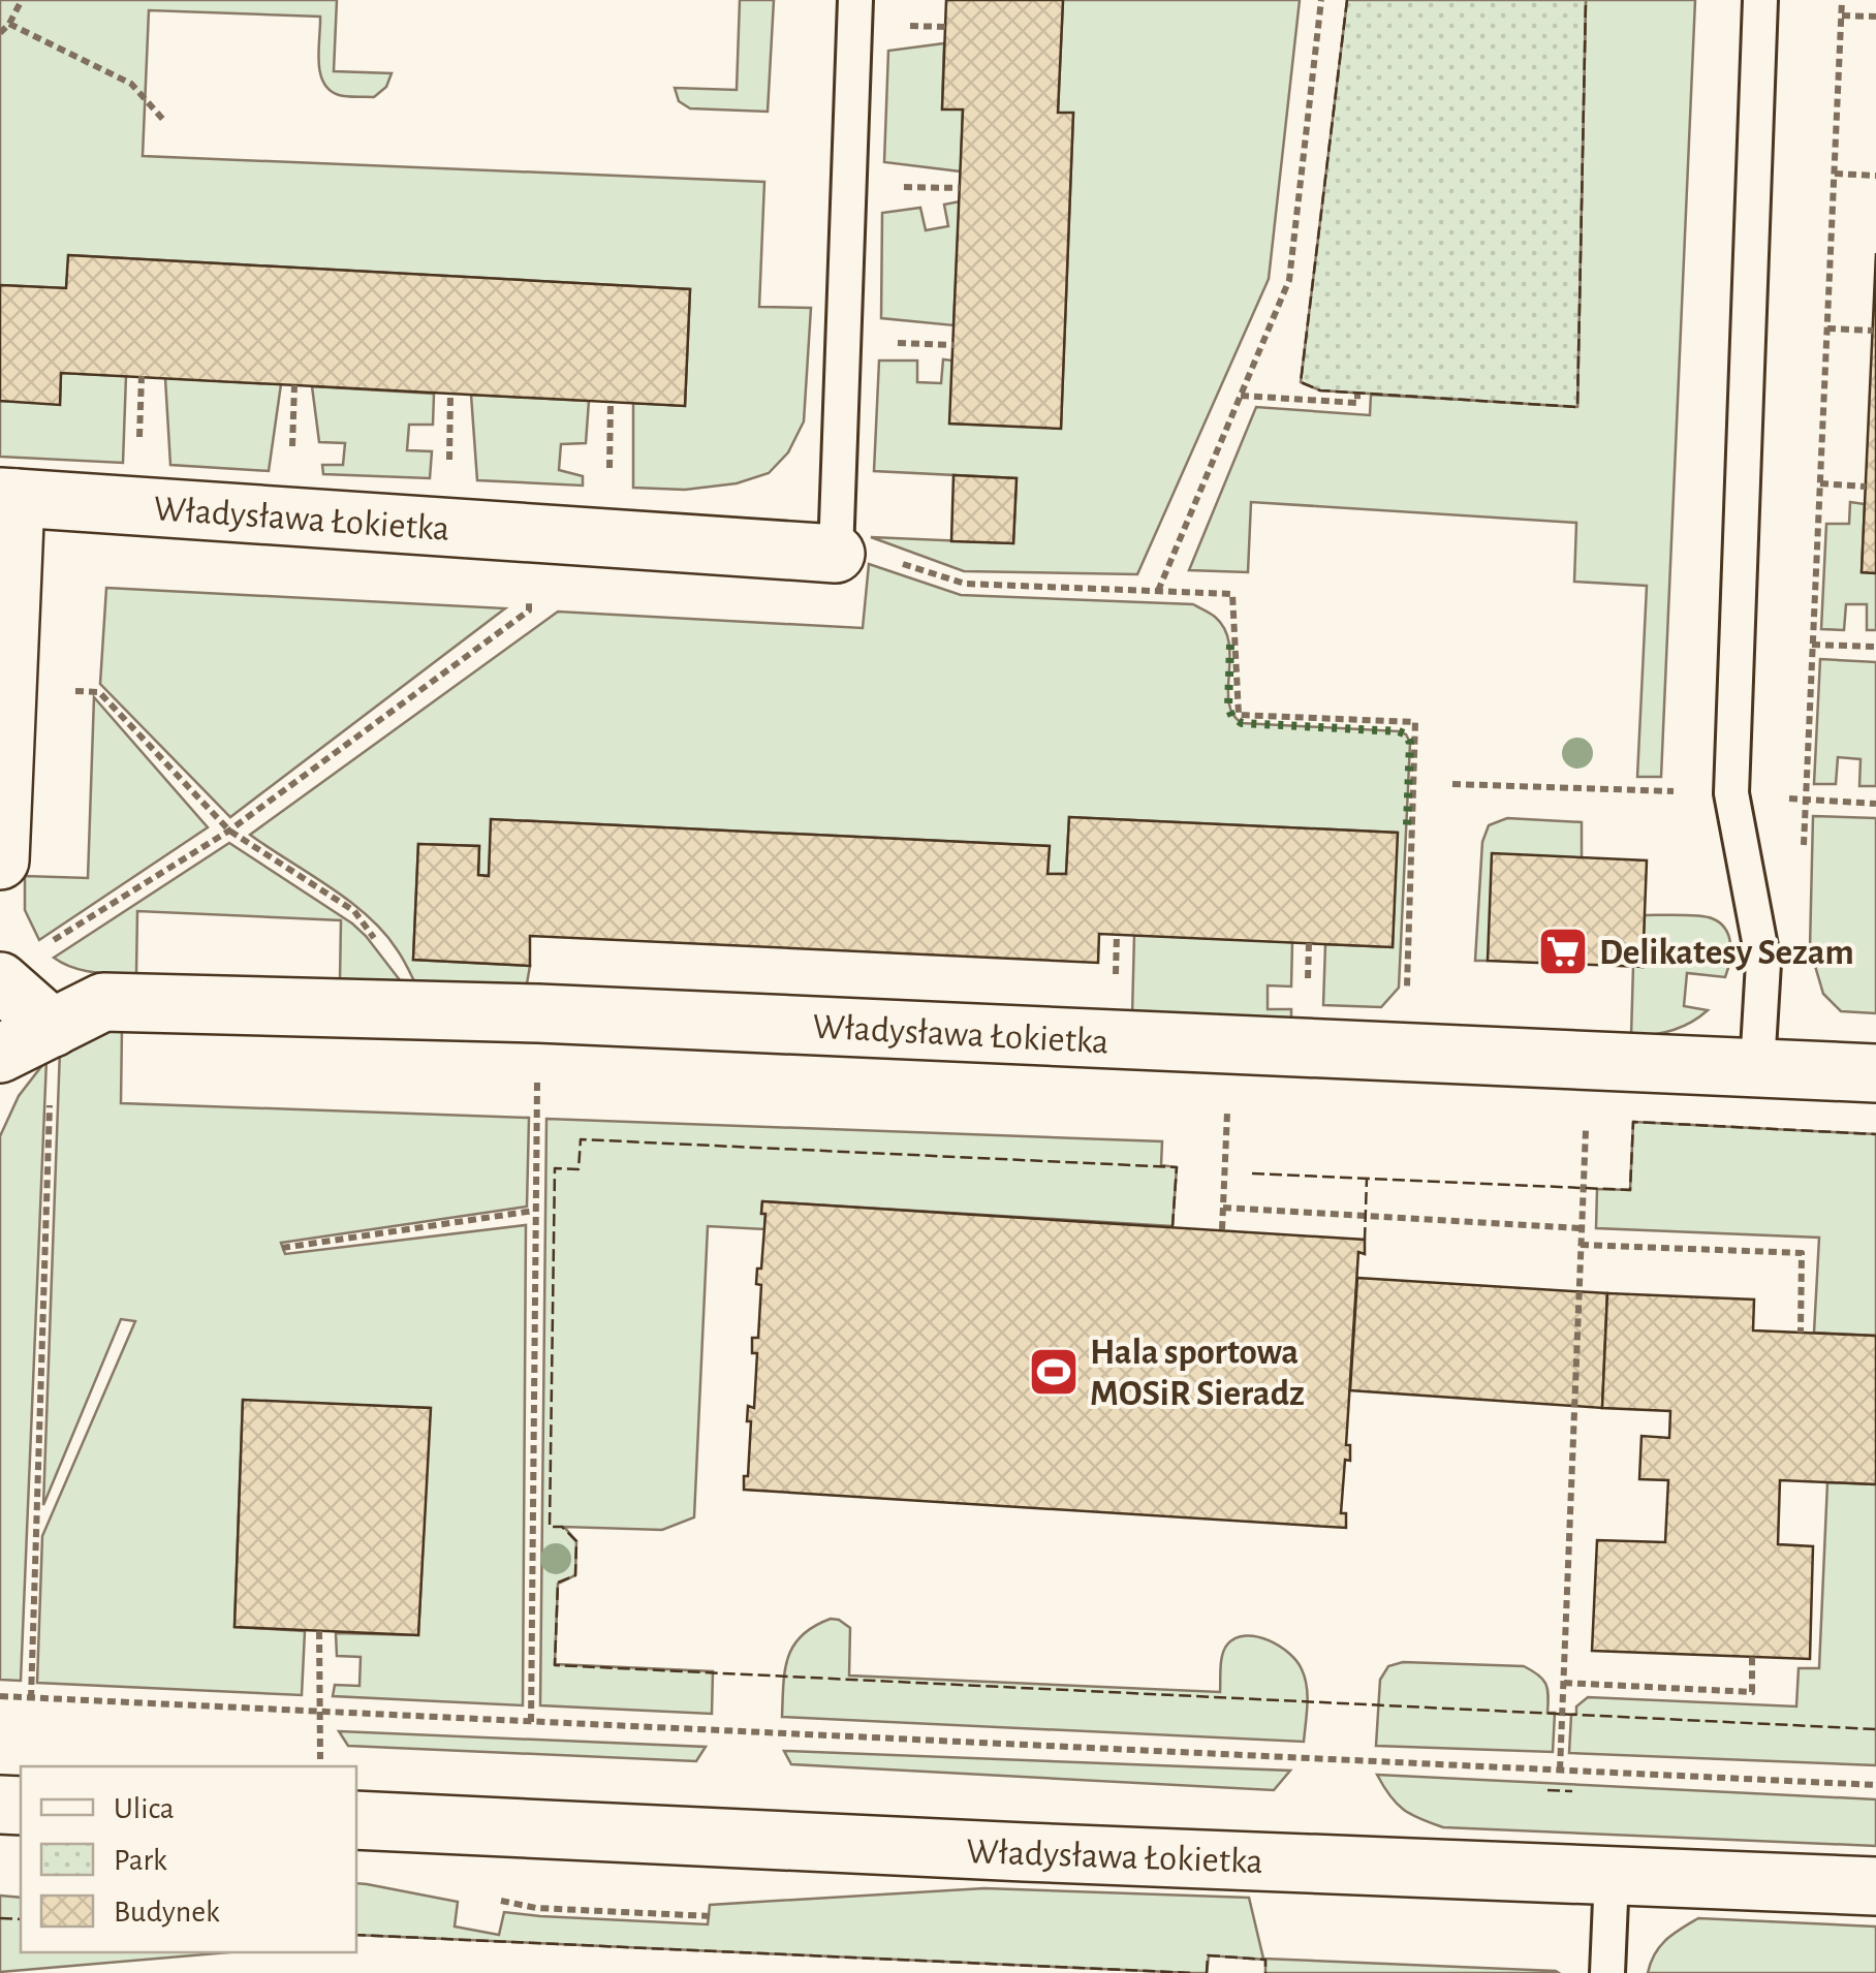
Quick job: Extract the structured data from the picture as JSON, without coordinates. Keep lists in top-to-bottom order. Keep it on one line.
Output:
{"streets":{"street":["Władysława Łokietka"]},"places":{"supermarket":["Delikatesy Sezam"],"sports":["Hala sportowa MOSiR Sieradz"]},"legend":["Ulica","Park","Budynek"]}
